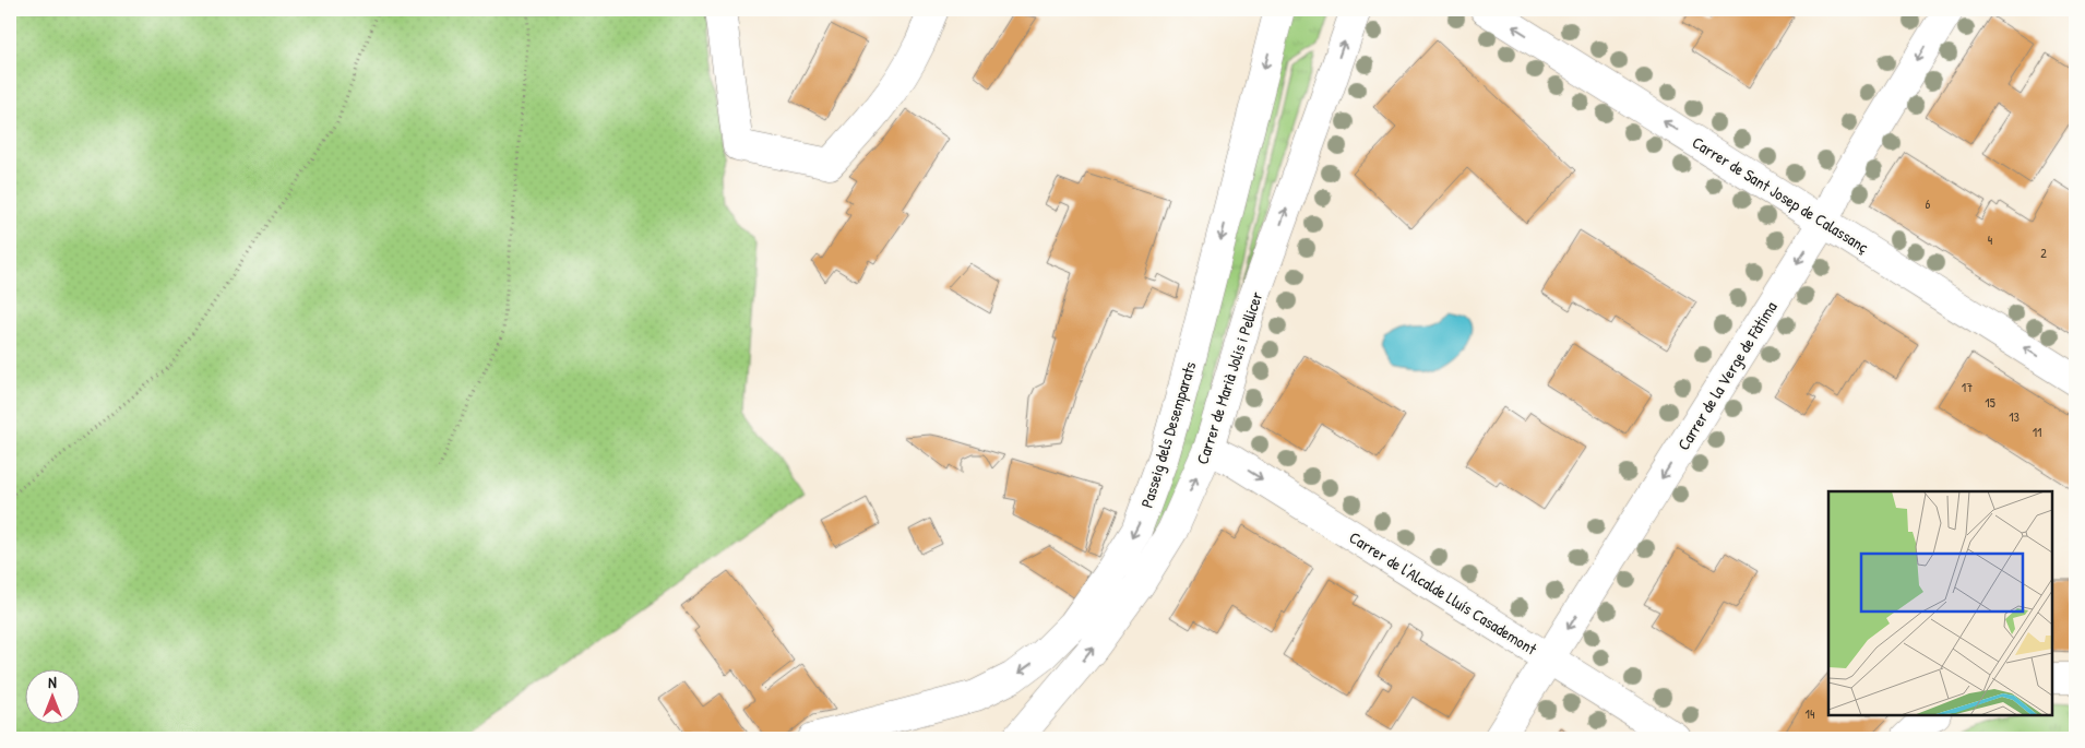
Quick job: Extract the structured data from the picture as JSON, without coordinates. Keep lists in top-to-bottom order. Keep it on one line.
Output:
{"streets":{"street":["Carrer de Sant Josep de Calassanç","Carrer de la Verge de Fàtima","Carrer de Marià Jolis i Pellicer","Passeig dels Desemparats","Carrer de l'Alcalde Lluís Casademont"]},"crossings":[["Carrer de Sant Josep de Calassanç","Carrer de la Verge de Fàtima"],["Carrer de la Verge de Fàtima","Carrer de l'Alcalde Lluís Casademont"],["Carrer de Marià Jolis i Pellicer","Carrer de l'Alcalde Lluís Casademont"]],"one_way":["Carrer de Sant Josep de Calassanç","Carrer de la Verge de Fàtima","Carrer de Marià Jolis i Pellicer","Passeig dels Desemparats","Carrer de l'Alcalde Lluís Casademont"],"house_numbers":["6","4","2","17","15","13","11","14"],"north":"top"}
